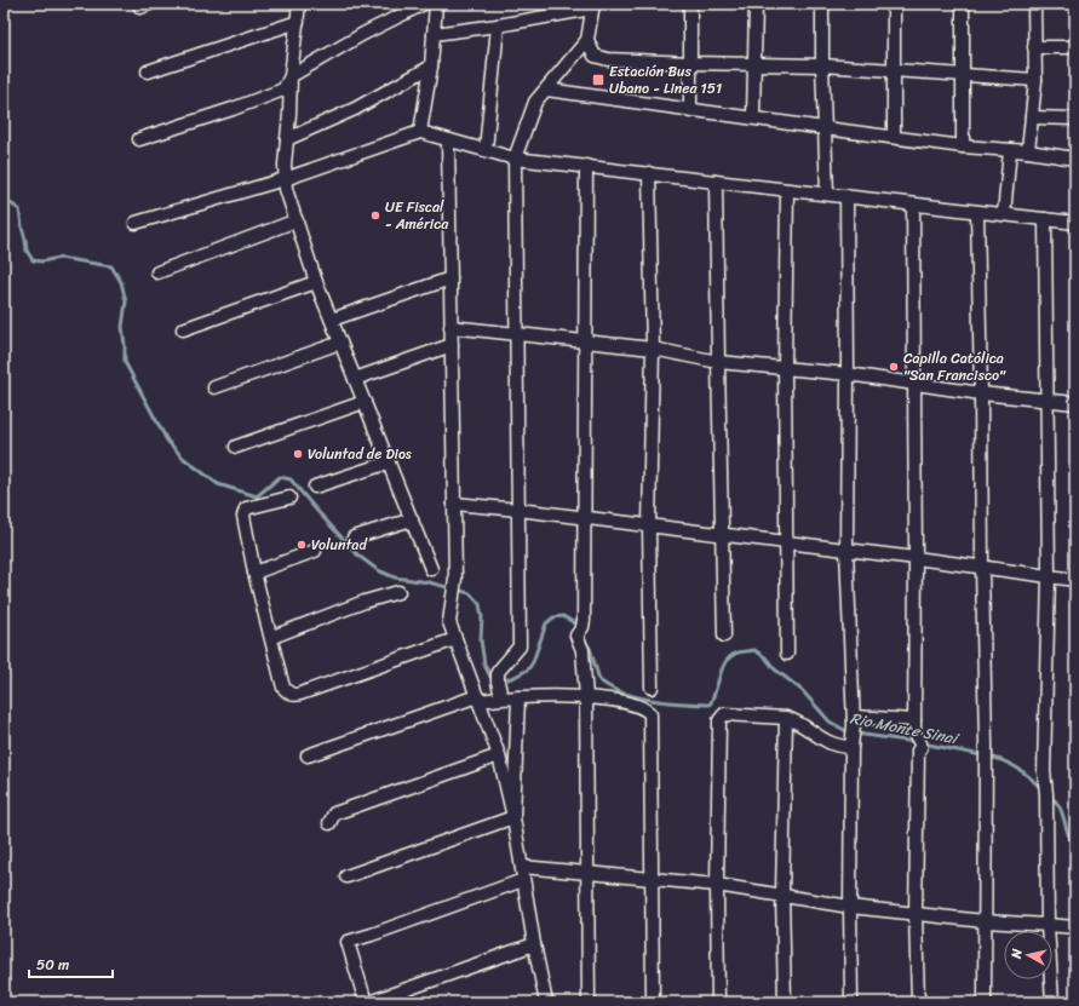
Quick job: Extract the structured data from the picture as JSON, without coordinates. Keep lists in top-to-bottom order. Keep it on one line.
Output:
{"water":["Rio Monte Sinai"],"places":{"transit":["Estación Bus Ubano - Linea 151"],"other":["UE Fiscal - América","Capilla Católica \"San Francisco\"","Voluntad de Dios","Voluntad"]},"scale_bar":"50 m","north":"left"}
